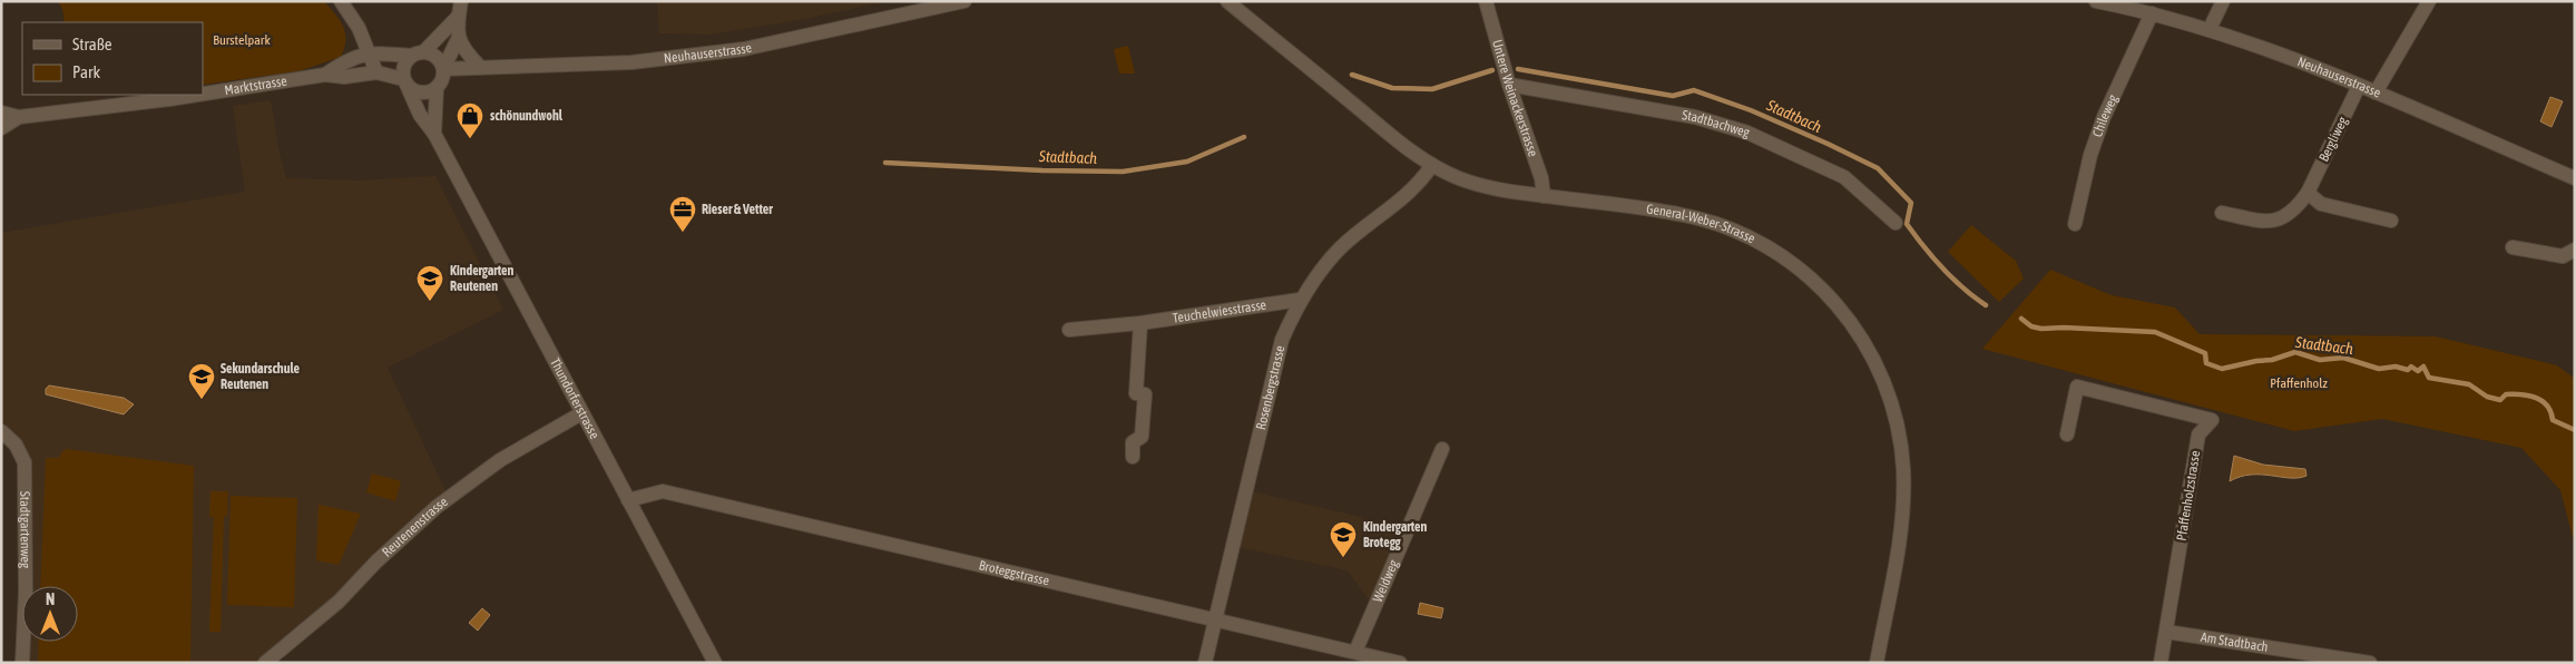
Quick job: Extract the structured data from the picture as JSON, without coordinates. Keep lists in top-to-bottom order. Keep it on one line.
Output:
{"streets":{"street":["Neuhauserstrasse","Marktstrasse","Untere Weinackerstrasse","Chileweg","Stadtbachweg","Bergliweg","General-Weber-Strasse","Teuchelwiesstrasse","Rosenbergstrasse","Thundorferstrasse","Pfaffenholzstrasse","Reutenenstrasse","Stadtgartenweg","Broteggstrasse","Weidweg","Am Stadtbach"]},"crossings":[["Neuhauserstrasse","Marktstrasse"],["Neuhauserstrasse","Chileweg"],["Neuhauserstrasse","Bergliweg"],["Neuhauserstrasse","Thundorferstrasse"],["Marktstrasse","Thundorferstrasse"],["Untere Weinackerstrasse","Stadtbachweg"],["Untere Weinackerstrasse","General-Weber-Strasse"],["General-Weber-Strasse","Rosenbergstrasse"],["Teuchelwiesstrasse","Rosenbergstrasse"],["Rosenbergstrasse","Broteggstrasse"],["Thundorferstrasse","Reutenenstrasse"],["Thundorferstrasse","Broteggstrasse"],["Pfaffenholzstrasse","Am Stadtbach"],["Broteggstrasse","Weidweg"]],"water":["Stadtbach"],"parks":["Burstelpark","Pfaffenholz"],"places":{"shop":["schönundwohl"],"office":["Rieser & Vetter"],"school or university":["Kindergarten Reutenen","Sekundarschule Reutenen","Kindergarten Brotegg"]},"legend":["Straße","Park"],"north":"top"}
